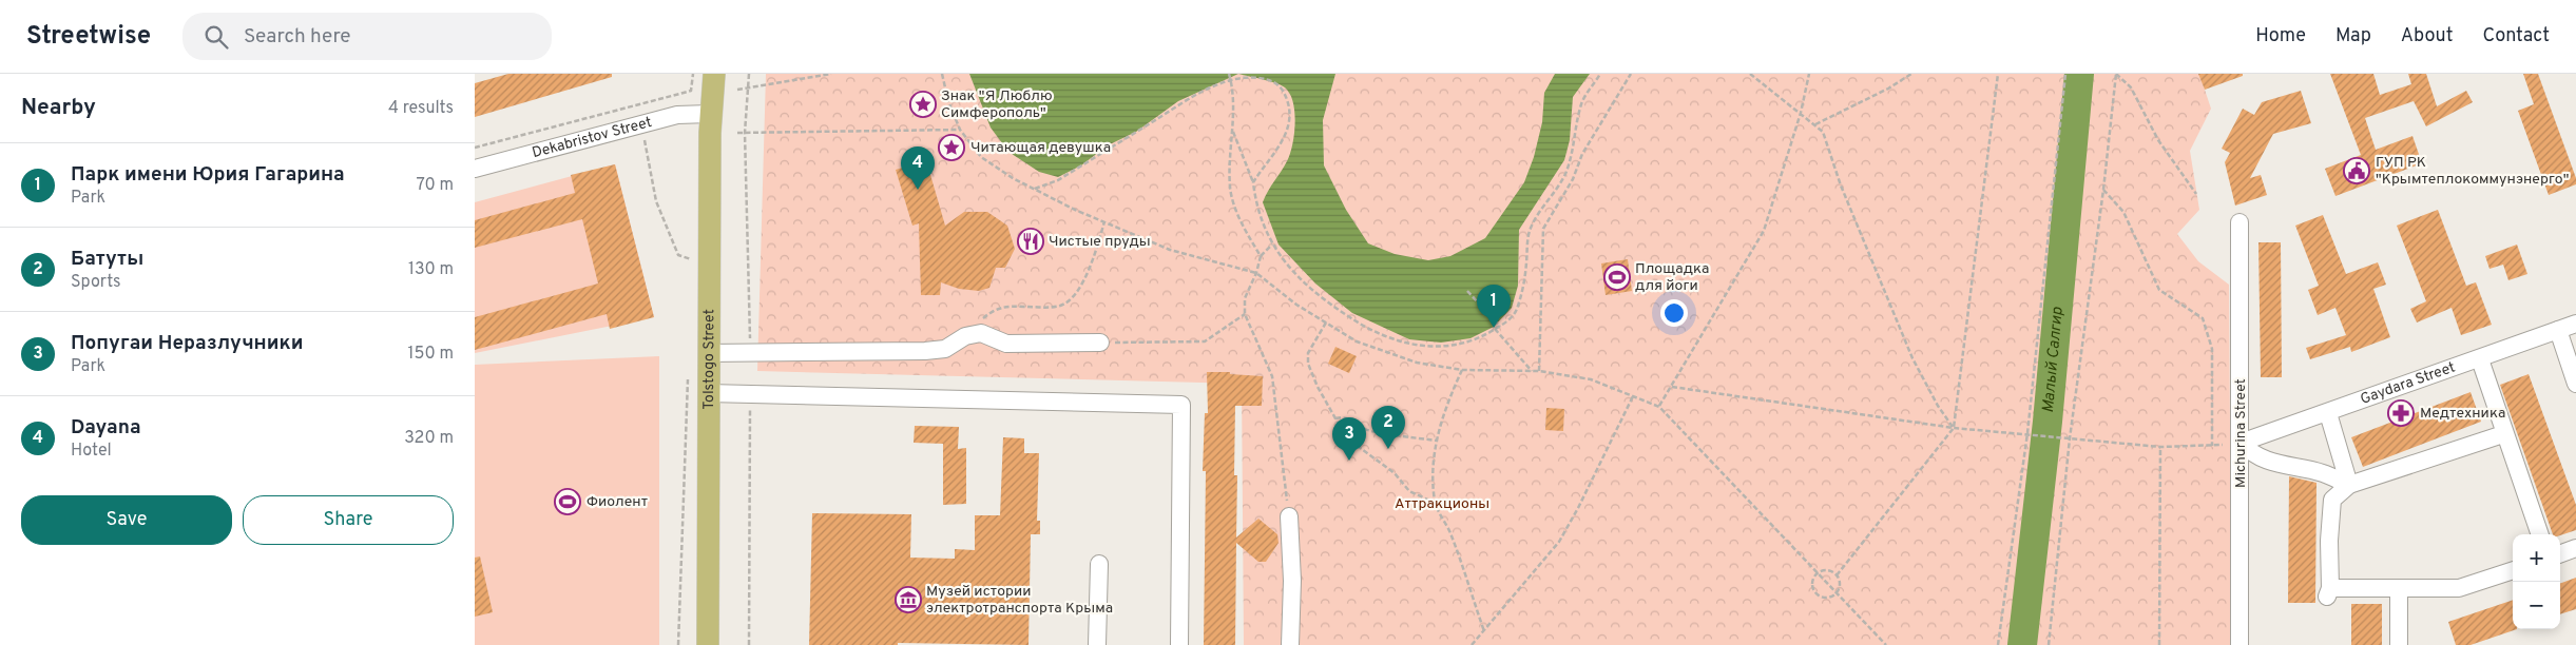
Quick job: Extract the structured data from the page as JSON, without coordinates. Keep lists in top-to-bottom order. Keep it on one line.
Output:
{"streets":{"main road":["Tolstogo Street"],"street":["Dekabristov Street","Gaydara Street","Michurina Street"]},"crossings":[["Dekabristov Street","Tolstogo Street"],["Gaydara Street","Michurina Street"]],"water":["Малый Салгир"],"parks":["Аттракционы"],"places":{"place":["Знак \"Я Люблю Симферополь\"","Читающая девушка"],"public building":["ГУП РК \"Крымтеплокоммунэнерго\""],"restaurant":["Чистые пруды"],"sports":["Площадка для йоги","Фиолент"],"pharmacy":["Медтехника"],"museum":["Музей истории электротранспорта Крыма"]},"page":{"header":"Streetwise","search":"Search here","nav":["Home","Map","About","Contact"],"heading":["Nearby","4 results"],"list":[{"mark":"1","name":"Парк имени Юрия Гагарина","note":"Park","value":"70 m"},{"mark":"2","name":"Батуты","note":"Sports","value":"130 m"},{"mark":"3","name":"Попугаи Неразлучники","note":"Park","value":"150 m"},{"mark":"4","name":"Dayana","note":"Hotel","value":"320 m"}],"pins":["4","1","2","3"],"buttons":["Save","Share"],"map_buttons":["+","−"]}}
